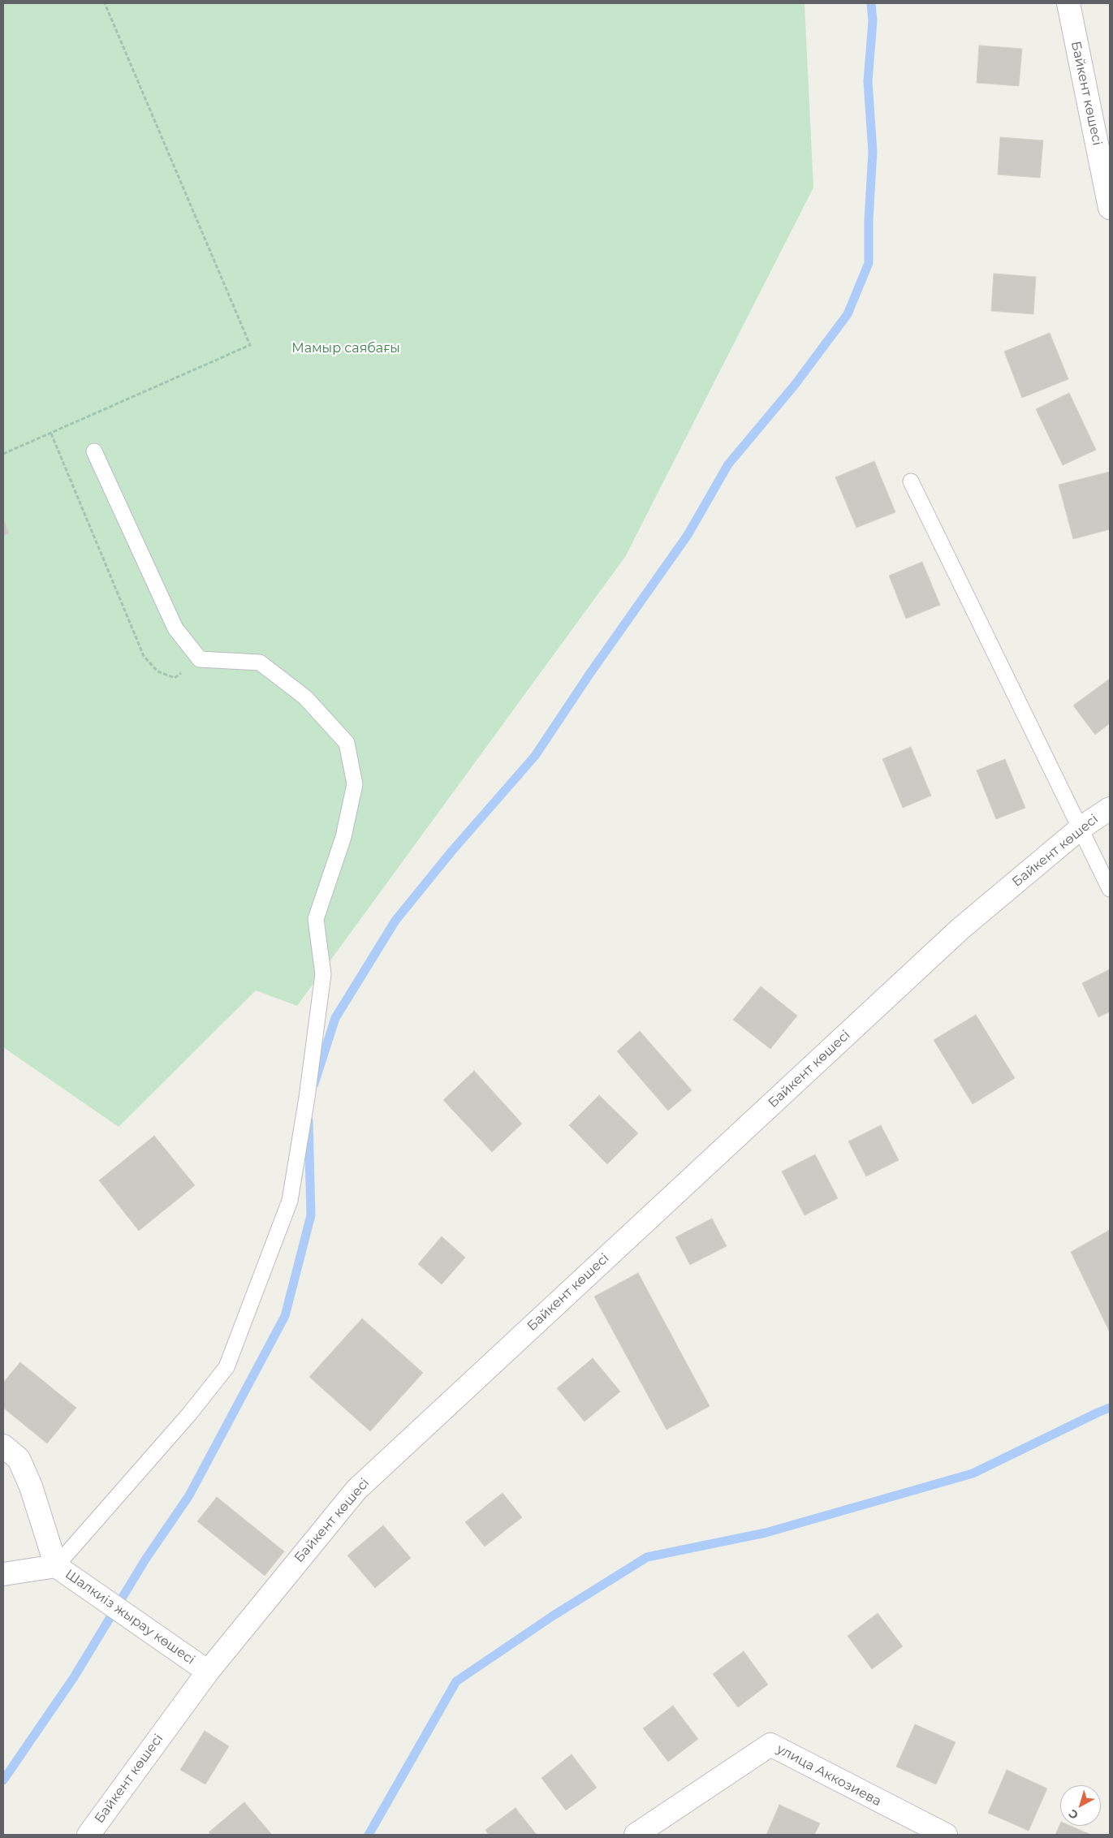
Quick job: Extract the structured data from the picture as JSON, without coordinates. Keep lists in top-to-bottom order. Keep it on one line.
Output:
{"streets":{"street":["Байкент көшесі","Шалкиіз жырау көшесі","улица Аккозиева"]},"crossings":[["Байкент көшесі","Шалкиіз жырау көшесі"]],"parks":["Мамыр саябағы"],"north":"bottom left"}
